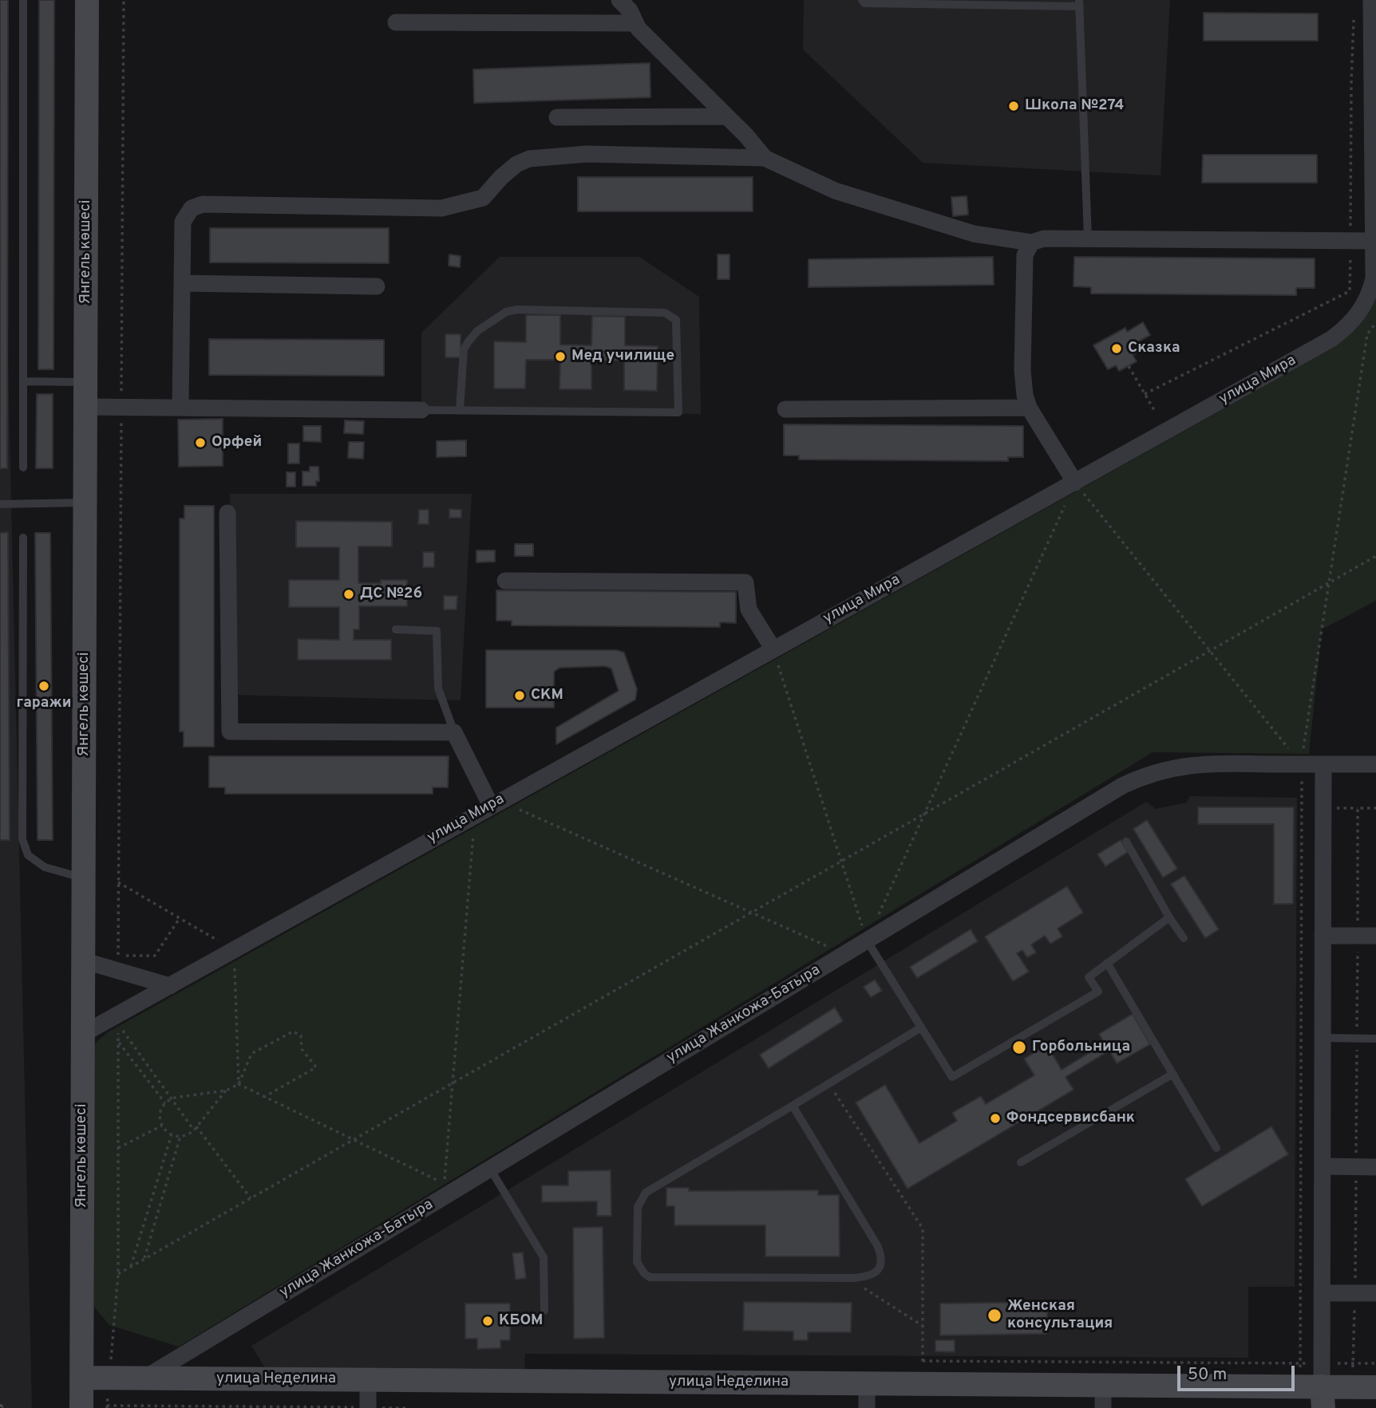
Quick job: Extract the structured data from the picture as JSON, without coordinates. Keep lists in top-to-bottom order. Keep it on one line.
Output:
{"streets":{"street":["Янгель көшесі","улица Мира","улица Жанкожа-Батыра","улица Неделина"]},"crossings":[["Янгель көшесі","улица Мира"],["Янгель көшесі","улица Неделина"],["улица Жанкожа-Батыра","улица Неделина"]],"places":["Школа №274","Сказка","Мед училище","Орфей","ДС №26","гаражи","СКМ","Горбольница","Фондсервисбанк","Женская консультация","КБОМ"],"scale_bar":"50 m"}
